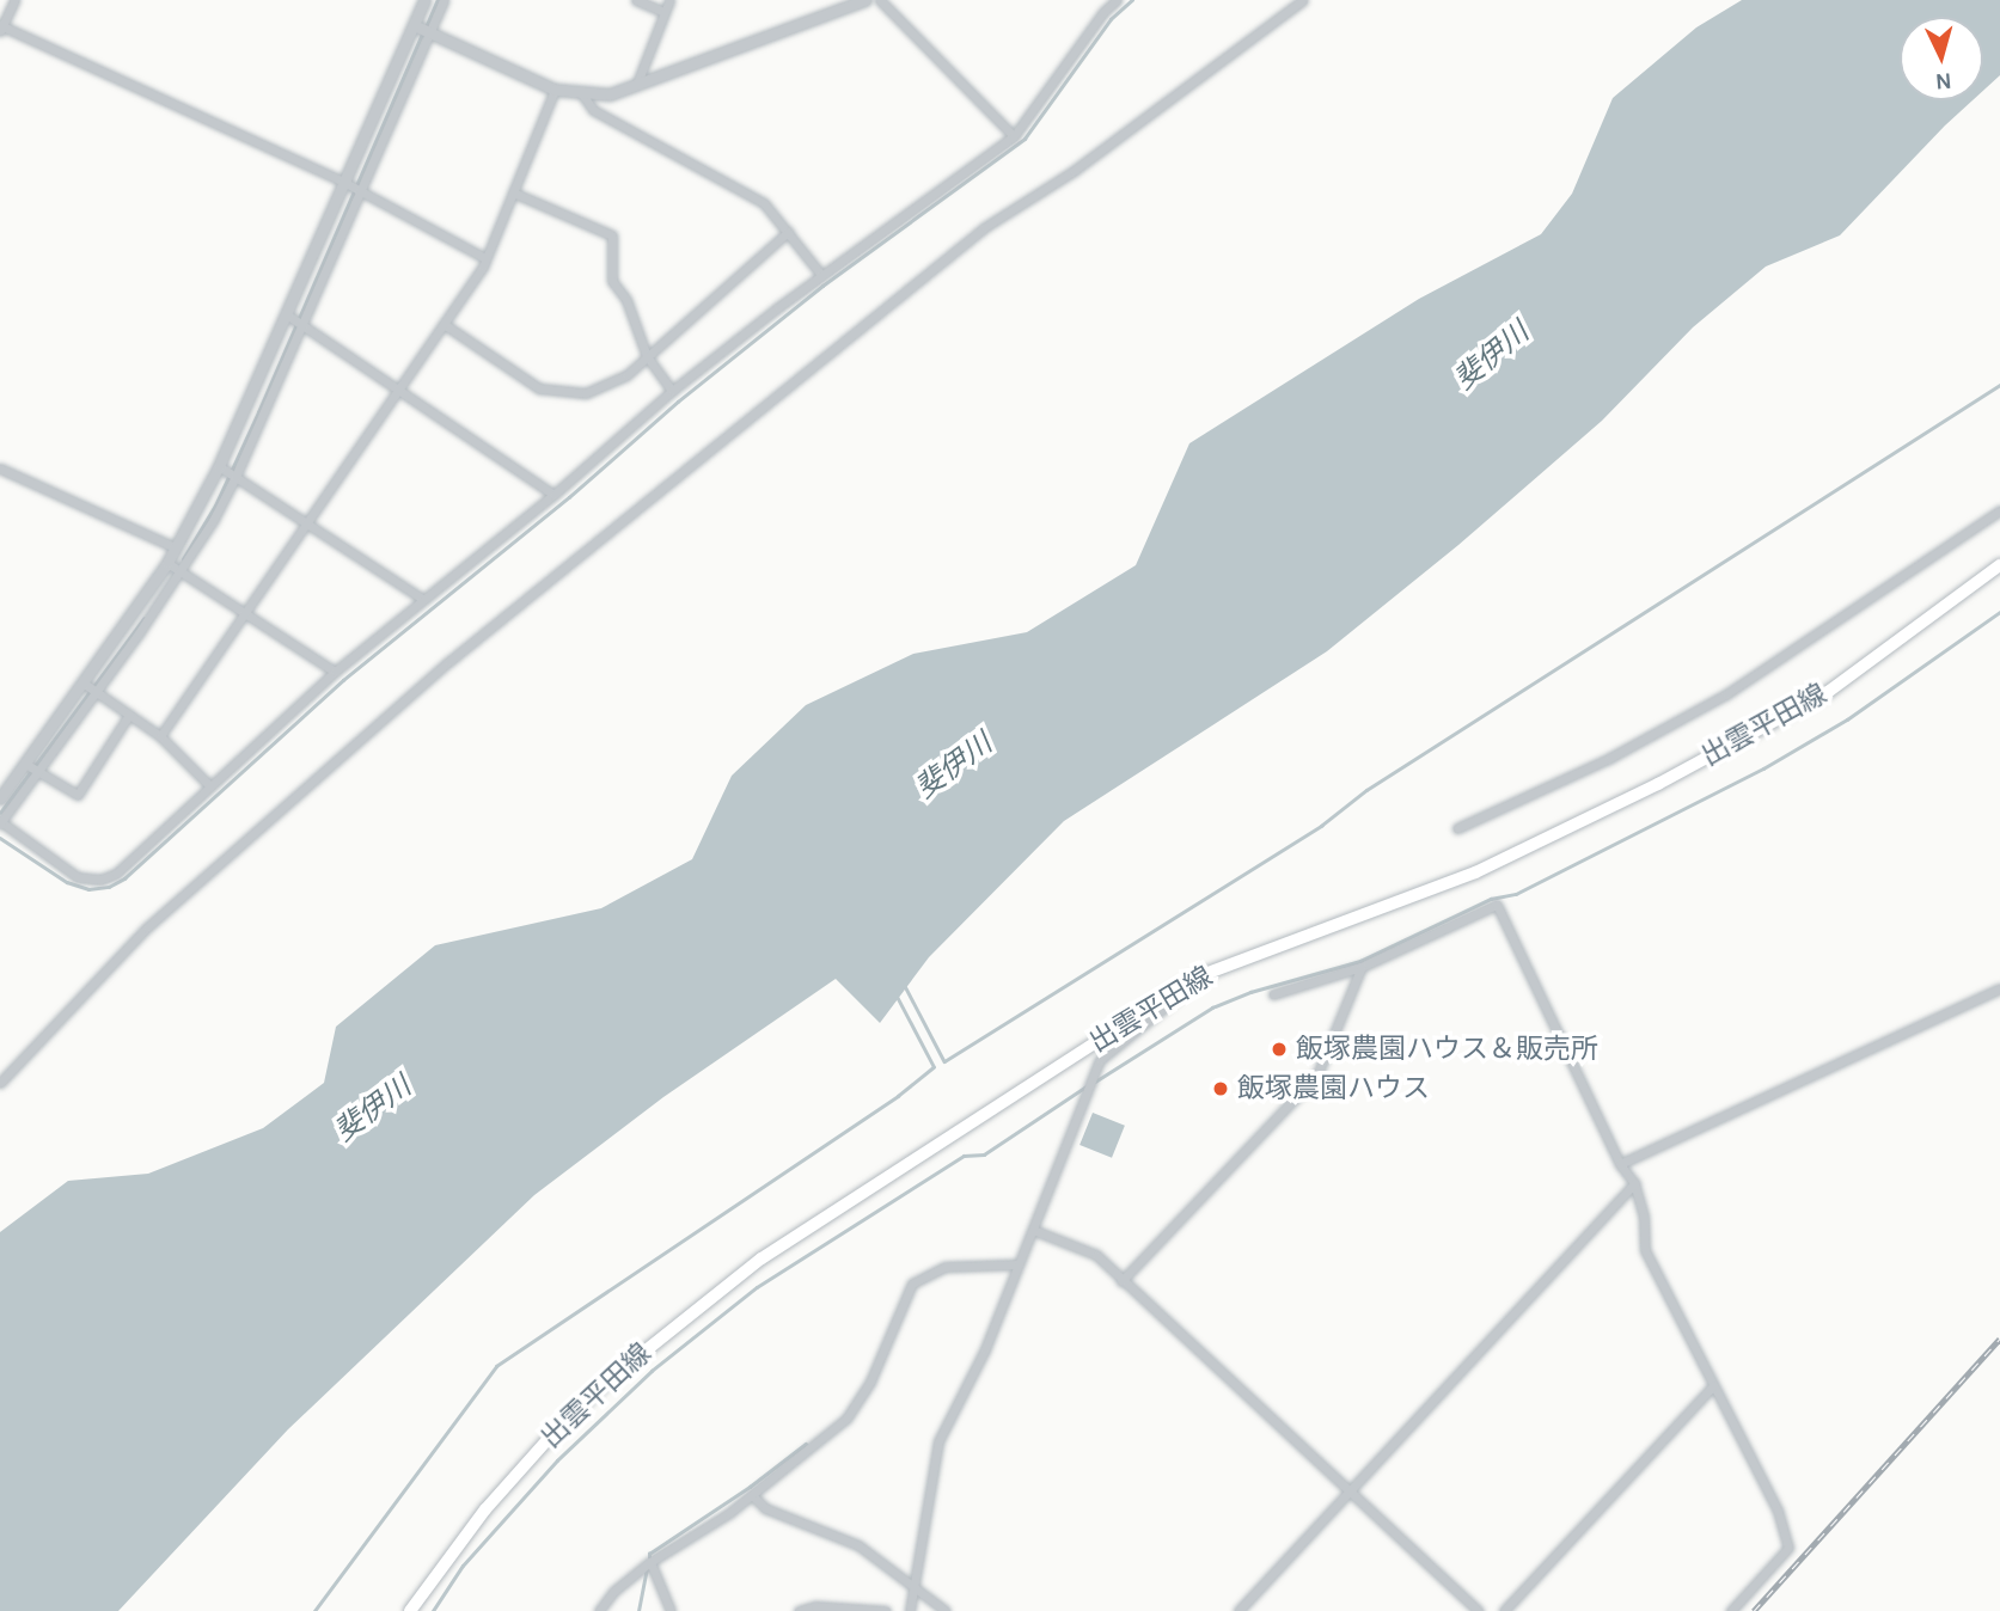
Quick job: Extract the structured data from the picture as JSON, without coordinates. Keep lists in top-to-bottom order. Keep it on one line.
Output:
{"streets":{"main road":["出雲平田線"]},"water":["斐伊川"],"places":["飯塚農園ハウス＆販売所","飯塚農園ハウス"],"north":"bottom"}
